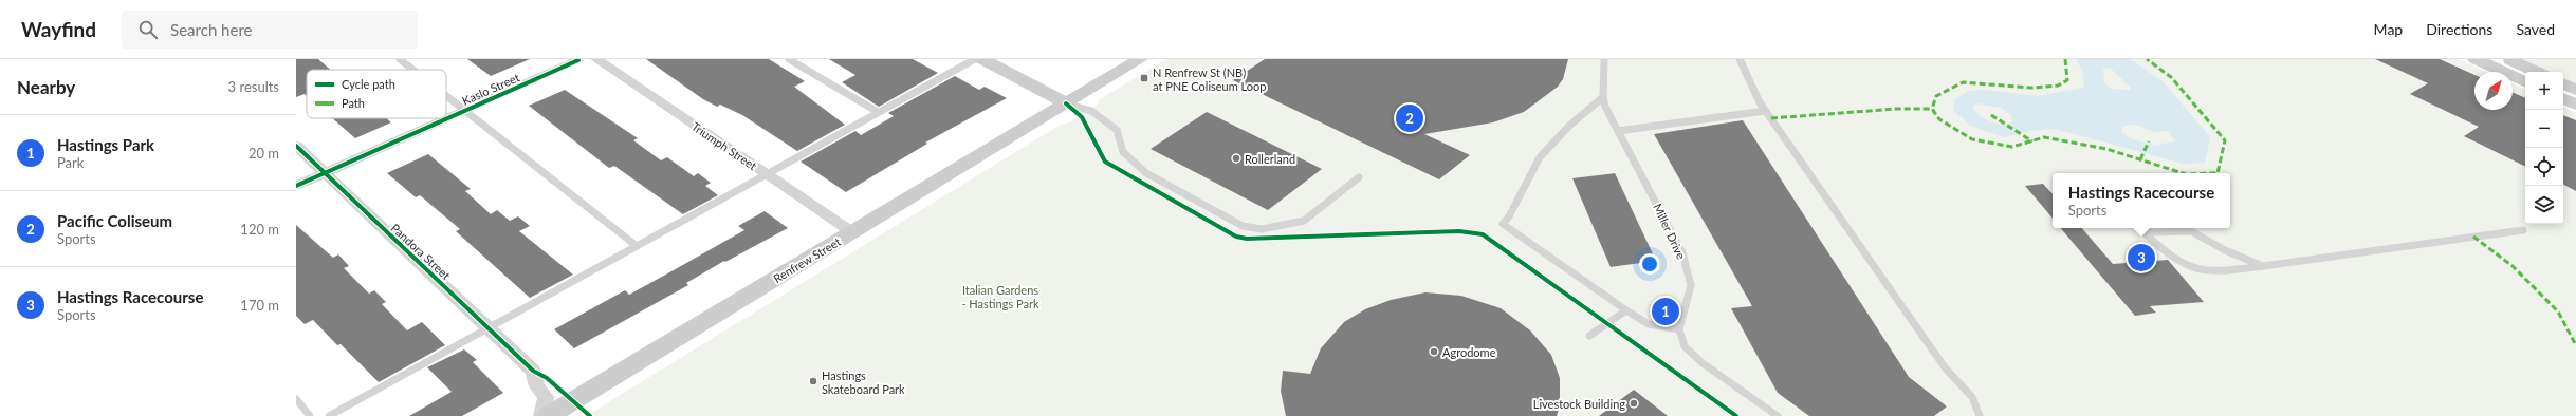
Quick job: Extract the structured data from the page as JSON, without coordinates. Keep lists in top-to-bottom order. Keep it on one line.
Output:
{"streets":{"street":["Kaslo Street","Triumph Street","Pandora Street","Renfrew Street"],"lane":["Miller Drive"]},"crossings":[["Kaslo Street","Pandora Street"],["Triumph Street","Renfrew Street"]],"parks":["Italian Gardens - Hastings Park"],"places":{"transit":["N Renfrew St (NB) at PNE Coliseum Loop"],"other":["Rollerland","Agrodome","Hastings Skateboard Park","Livestock Building"]},"legend":["Cycle path","Path"],"north":"top right","page":{"header":"Wayfind","search":"Search here","nav":["Map","Directions","Saved"],"heading":["Nearby","3 results"],"map_buttons":["+","−"],"pins":["2","3","1"],"list":[{"mark":"1","name":"Hastings Park","note":"Park","value":"20 m"},{"mark":"2","name":"Pacific Coliseum","note":"Sports","value":"120 m"},{"mark":"3","name":"Hastings Racecourse","note":"Sports","value":"170 m"}],"popup":["Hastings Racecourse","Sports"]}}
